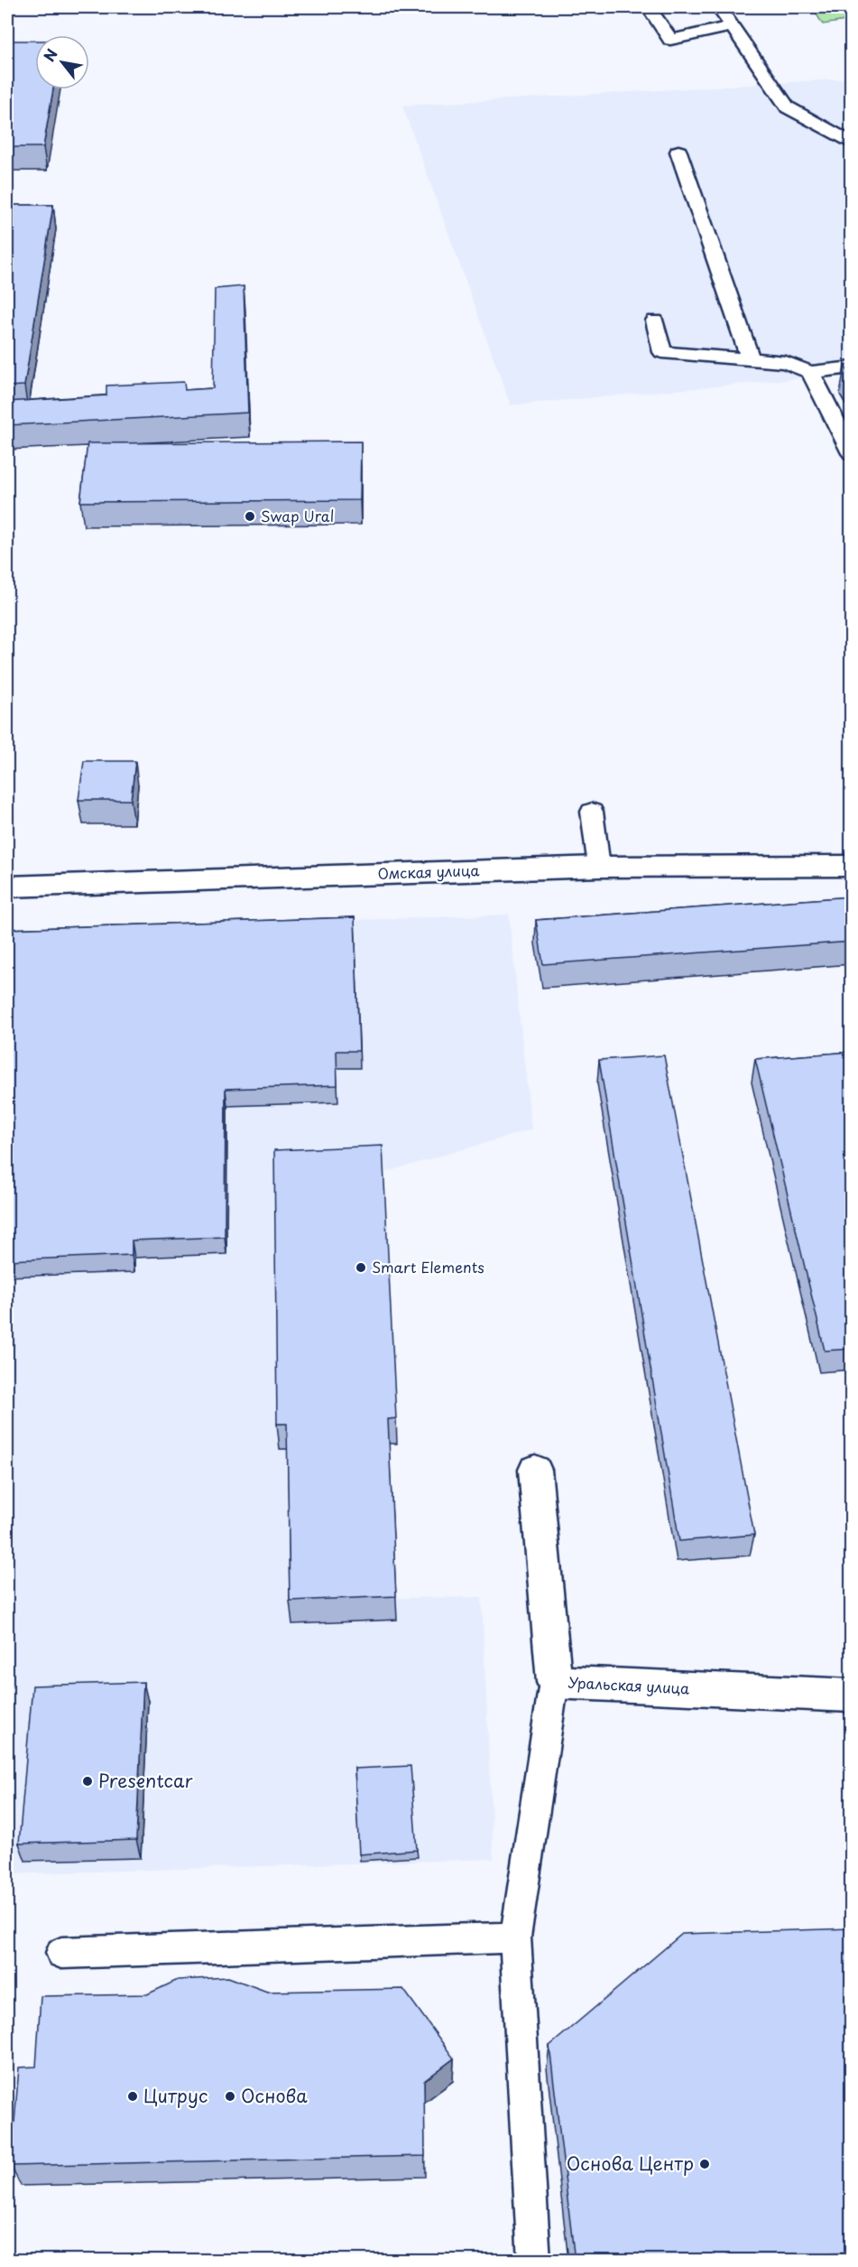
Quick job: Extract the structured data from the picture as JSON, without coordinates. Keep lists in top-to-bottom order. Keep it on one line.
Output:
{"streets":{"street":["Омская улица","Уральская улица"]},"places":["Swap Ural","Smart Elements","Presentcar","Цитрус","Основа","Основа Центр"],"north":"top left"}
